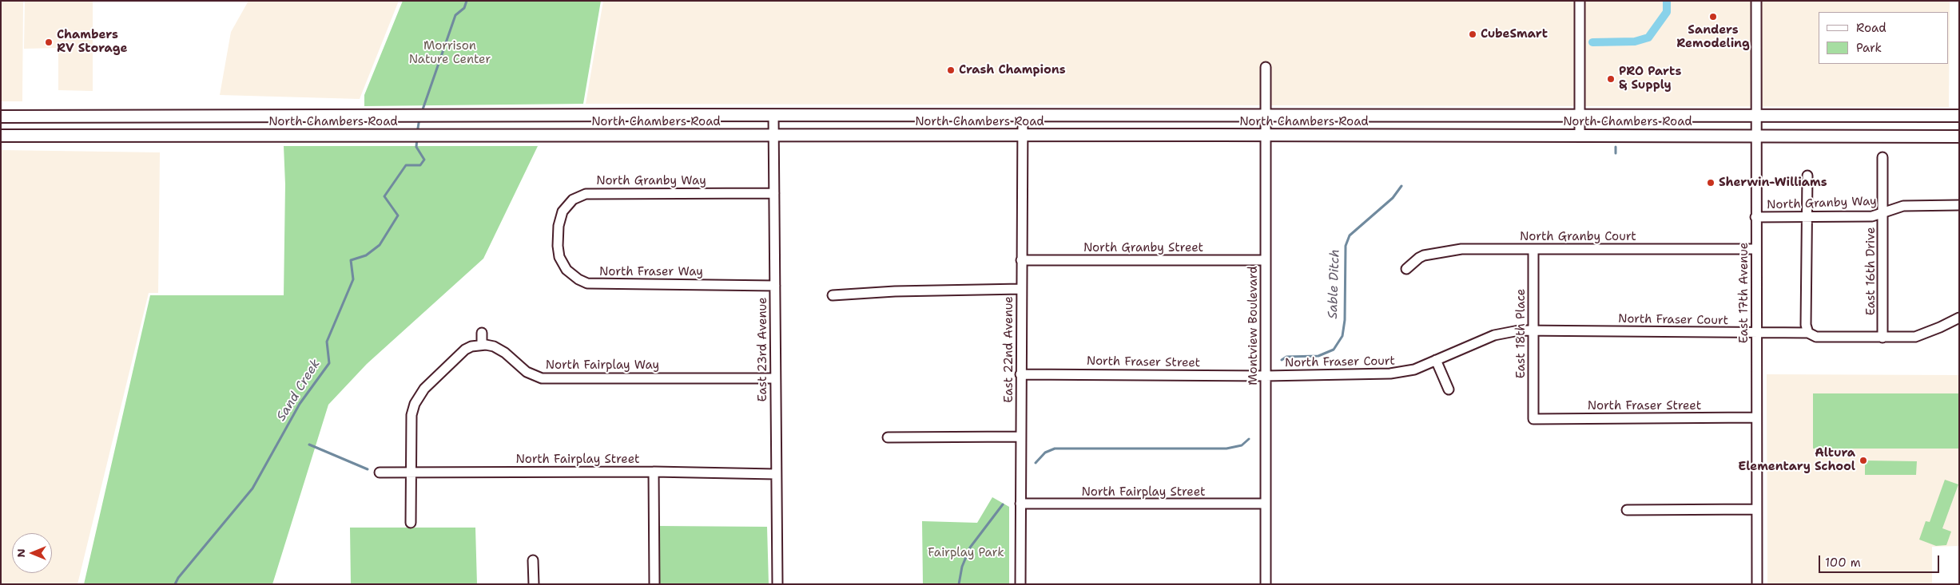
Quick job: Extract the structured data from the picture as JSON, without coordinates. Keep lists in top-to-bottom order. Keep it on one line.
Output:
{"streets":{"main road":["North Chambers Road"],"street":["North Granby Way","North Granby Court","North Granby Street","East 16th Drive","North Fraser Way","East 17th Avenue","North Fraser Court","Montview Boulevard","East 18th Place","East 23rd Avenue","East 22nd Avenue","North Fraser Street","North Fairplay Way","North Fairplay Street"]},"crossings":[["North Chambers Road","East 17th Avenue"],["North Chambers Road","Montview Boulevard"],["North Chambers Road","East 23rd Avenue"],["North Chambers Road","East 22nd Avenue"],["North Granby Way","East 16th Drive"],["North Granby Way","North Fraser Way"],["North Granby Way","East 17th Avenue"],["North Granby Way","East 23rd Avenue"],["North Granby Court","East 17th Avenue"],["North Granby Court","East 18th Place"],["North Granby Street","Montview Boulevard"],["North Granby Street","East 22nd Avenue"],["East 16th Drive","North Fraser Court"],["North Fraser Way","East 23rd Avenue"],["East 17th Avenue","North Fraser Court"],["East 17th Avenue","North Fraser Street"],["North Fraser Court","Montview Boulevard"],["North Fraser Court","East 18th Place"],["North Fraser Court","North Fraser Street"],["Montview Boulevard","North Fraser Street"],["Montview Boulevard","North Fairplay Street"],["East 18th Place","North Fraser Street"],["East 23rd Avenue","North Fairplay Way"],["East 23rd Avenue","North Fairplay Street"],["East 22nd Avenue","North Fraser Street"],["East 22nd Avenue","North Fairplay Street"]],"water":["Sable Ditch","Sand Creek"],"parks":["Morrison Nature Center","Fairplay Park"],"places":["Sanders Remodeling","CubeSmart","Chambers RV Storage","Crash Champions","PRO Parts & Supply","Sherwin-Williams","Altura Elementary School"],"legend":["Road","Park"],"scale_bar":"100 m","north":"left"}
